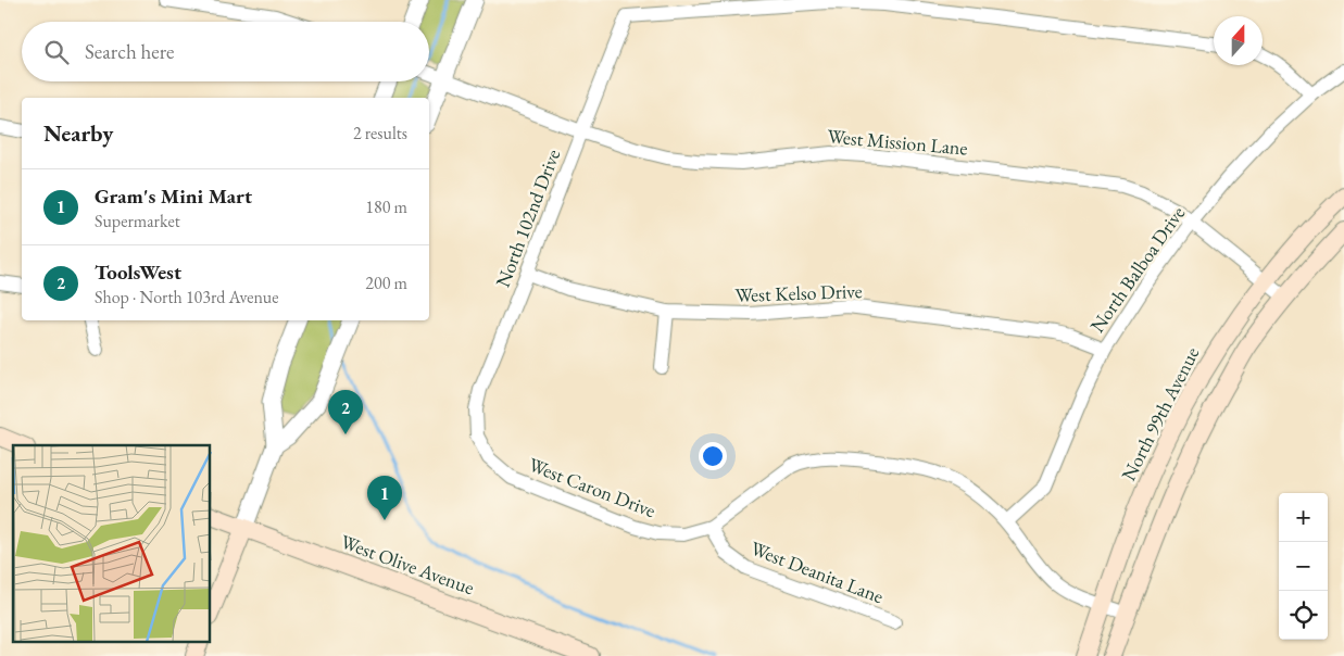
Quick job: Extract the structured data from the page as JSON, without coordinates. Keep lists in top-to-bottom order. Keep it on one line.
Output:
{"streets":{"main road":["North 99th Avenue","West Olive Avenue"],"street":["West Mission Lane","North 102nd Drive","North Balboa Drive","West Kelso Drive","West Caron Drive","West Deanita Lane"]},"crossings":[["West Mission Lane","North 102nd Drive"],["West Mission Lane","North Balboa Drive"],["West Mission Lane","North 99th Avenue"],["North 102nd Drive","West Kelso Drive"],["North 102nd Drive","West Caron Drive"],["North Balboa Drive","West Kelso Drive"],["North Balboa Drive","West Caron Drive"],["North 99th Avenue","West Caron Drive"],["West Caron Drive","West Deanita Lane"]],"north":"top","page":{"search":"Search here","heading":["Nearby","2 results"],"list":[{"mark":"1","name":"Gram's Mini Mart","note":"Supermarket","value":"180 m"},{"mark":"2","name":"ToolsWest","note":"Shop · North 103rd Avenue","value":"200 m"}],"pins":["2","1"],"map_buttons":["+","−"]}}
